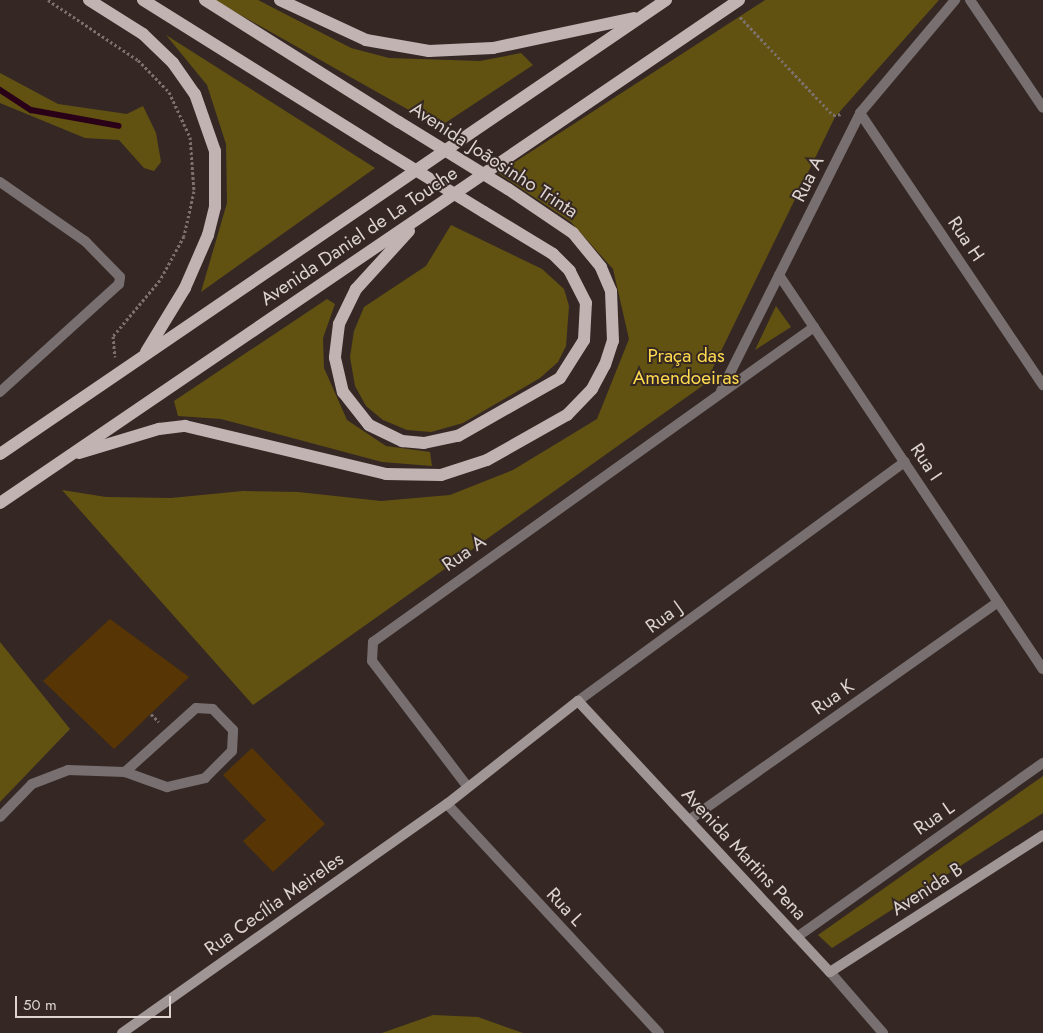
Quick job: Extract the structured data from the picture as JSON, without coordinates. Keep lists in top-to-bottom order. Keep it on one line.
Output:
{"streets":{"main road":["Avenida Joãosinho Trinta","Avenida Daniel de La Touche"],"street":["Rua A","Rua H","Rua I","Rua J","Rua K","Rua L","Avenida Martins Pena","Avenida B","Rua Cecília Meireles"]},"crossings":[["Avenida Joãosinho Trinta","Avenida Daniel de La Touche"],["Rua A","Rua H"],["Rua A","Rua I"],["Rua A","Rua J"],["Rua I","Rua J"],["Rua I","Rua K"],["Rua J","Rua L"],["Rua J","Avenida Martins Pena"],["Rua J","Rua Cecília Meireles"],["Rua K","Avenida Martins Pena"],["Rua L","Avenida Martins Pena"],["Rua L","Rua Cecília Meireles"],["Avenida Martins Pena","Avenida B"]],"parks":["Praça das Amendoeiras"],"scale_bar":"50 m"}
